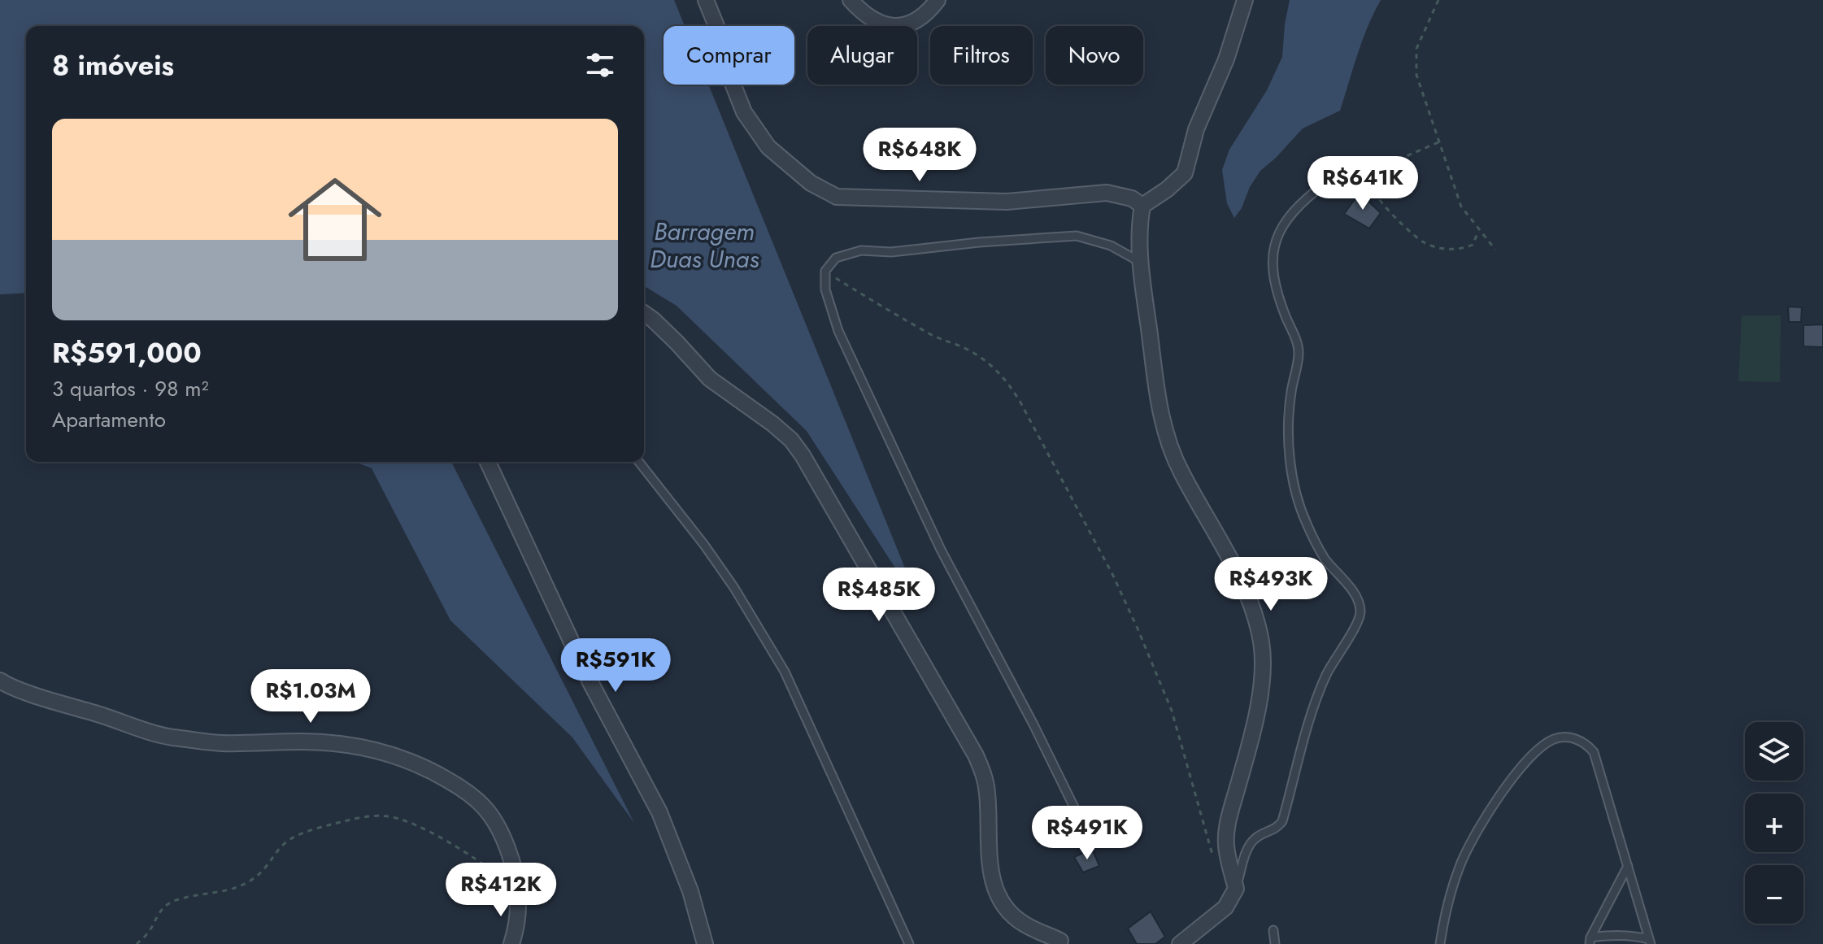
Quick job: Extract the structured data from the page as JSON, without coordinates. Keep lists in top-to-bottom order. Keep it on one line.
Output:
{"water":["Barragem Duas Unas"],"page":{"chip":["Comprar","Alugar","Filtros","Novo"],"heading":"8 imóveis","list":[{"name":"R$591,000","note":"3 quartos · 98 m² · Apartamento"}],"price":["R$648K","R$641K","R$493K","R$485K","R$591K","R$1.03M","R$491K","R$412K"],"map_buttons":["+","−"]}}
